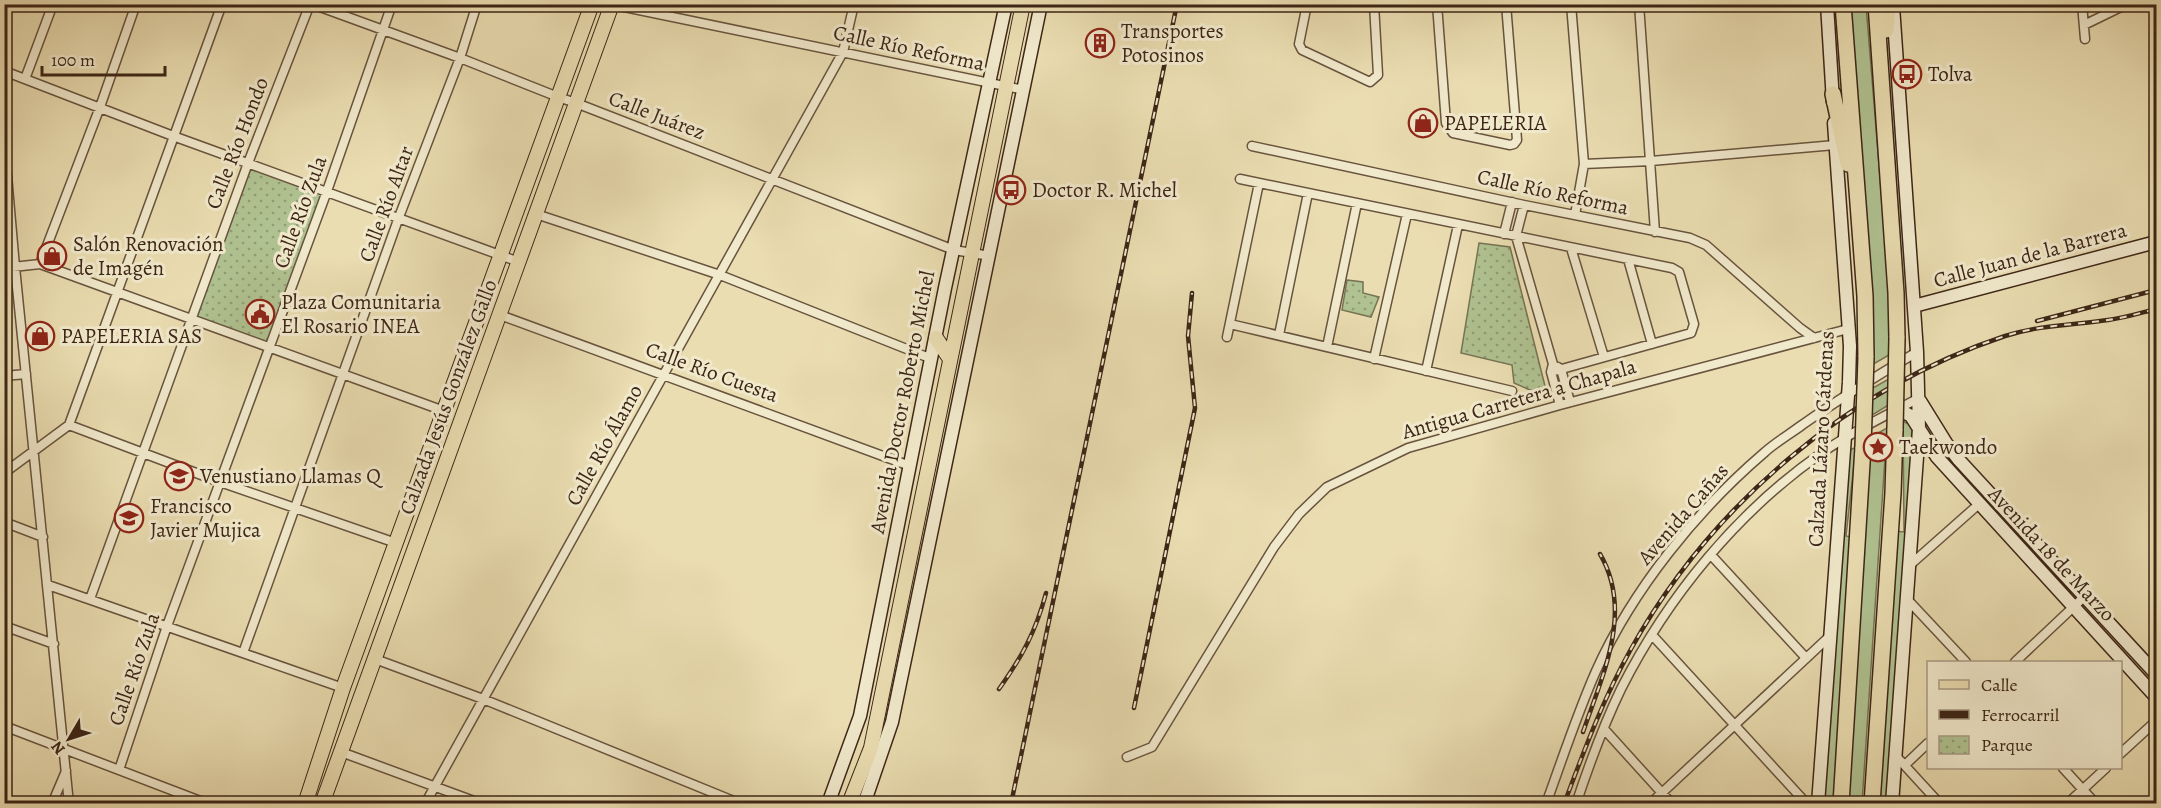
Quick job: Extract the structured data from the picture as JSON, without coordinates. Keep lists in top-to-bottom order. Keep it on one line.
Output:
{"streets":{"highway":["Calzada Lázaro Cárdenas"],"main road":["Calle Juan de la Barrera","Calzada Jesús González Gallo","Avenida Doctor Roberto Michel","Avenida 18 de Marzo"],"street":["Calle Río Reforma","Calle Juárez","Calle Río Hondo","Calle Río Altar","Calle Río Zula","Calle Río Cuesta","Antigua Carretera a Chapala","Calle Río Álamo","Avenida Cañas"]},"crossings":[["Calle Río Reforma","Calzada Jesús González Gallo"],["Calle Río Reforma","Antigua Carretera a Chapala"],["Calle Río Reforma","Avenida Doctor Roberto Michel"],["Calle Río Reforma","Calle Río Álamo"],["Calle Juárez","Calle Río Hondo"],["Calle Juárez","Calle Río Altar"],["Calle Juárez","Calle Río Zula"],["Calle Juárez","Calzada Jesús González Gallo"],["Calle Juárez","Avenida Doctor Roberto Michel"],["Calle Juárez","Calle Río Álamo"],["Calle Río Cuesta","Calzada Jesús González Gallo"],["Calle Río Cuesta","Avenida Doctor Roberto Michel"],["Calle Río Cuesta","Calle Río Álamo"],["Antigua Carretera a Chapala","Calzada Lázaro Cárdenas"],["Calzada Lázaro Cárdenas","Avenida Cañas"]],"places":{"building":["Transportes Potosinos"],"bus stop":["Tolva","Doctor R. Michel"],"shop":["PAPELERIA","Salón Renovación de Imagén","PAPELERIA SAS"],"public building":["Plaza Comunitaria El Rosario INEA"],"place":["Taekwondo"],"school or university":["Venustiano Llamas Q","Francisco Javier Mujica"]},"legend":["Calle","Ferrocarril","Parque"],"scale_bar":"100 m","north":"bottom left"}
